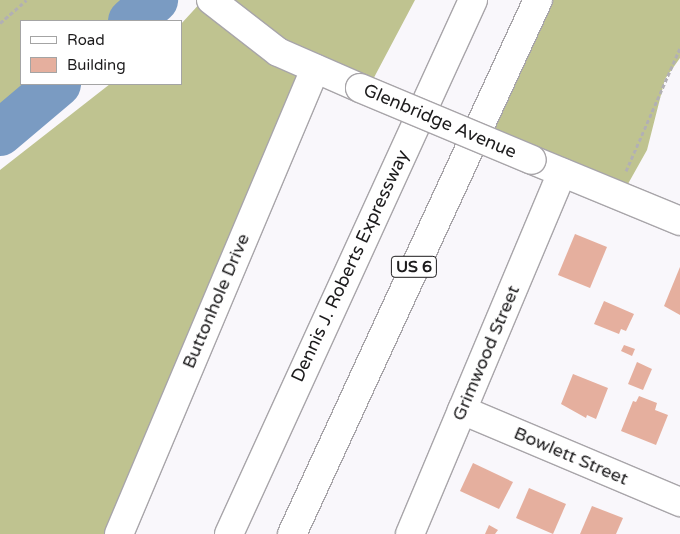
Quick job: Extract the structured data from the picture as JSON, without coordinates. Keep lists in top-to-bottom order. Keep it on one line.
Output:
{"streets":{"main road":["Glenbridge Avenue","Dennis J. Roberts Expressway","US 6","Buttonhole Drive","Grimwood Street","Bowlett Street"]},"crossings":[["Glenbridge Avenue","Buttonhole Drive"],["Glenbridge Avenue","Grimwood Street"],["Grimwood Street","Bowlett Street"]],"legend":["Road","Building"]}
